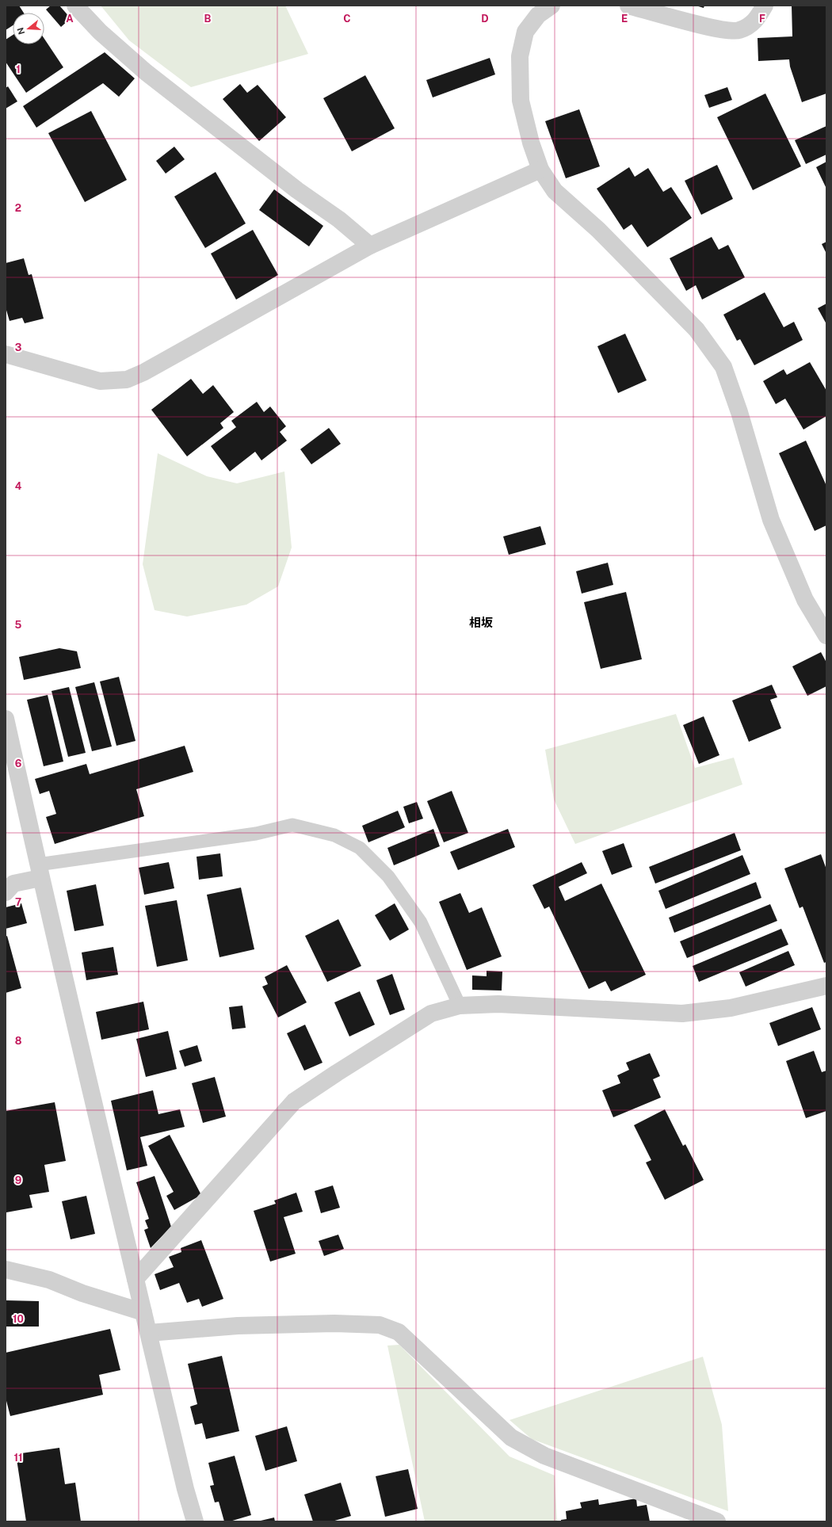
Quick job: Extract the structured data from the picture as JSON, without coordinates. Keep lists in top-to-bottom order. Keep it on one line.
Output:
{"districts":["相坂"],"north":"left","grid":{"columns":["A","B","C","D","E","F"],"rows":["1","2","3","4","5","6","7","8","9","10","11"]}}
